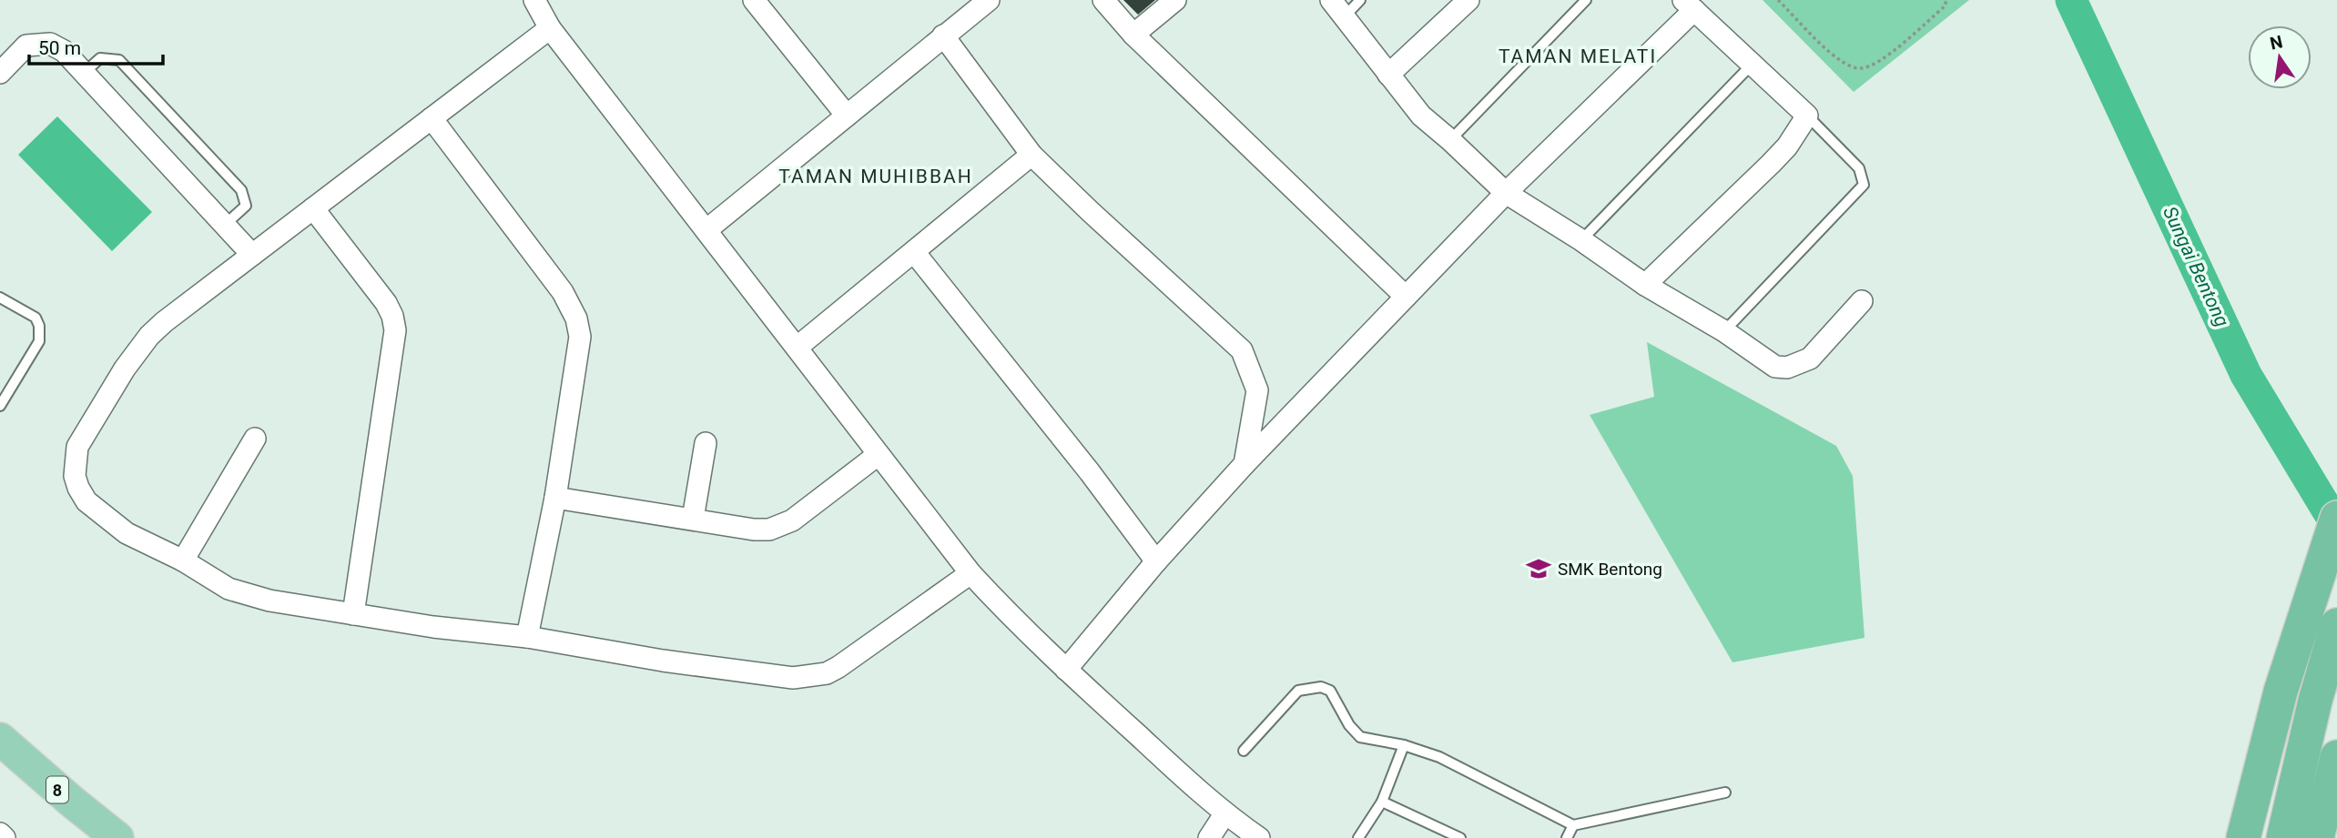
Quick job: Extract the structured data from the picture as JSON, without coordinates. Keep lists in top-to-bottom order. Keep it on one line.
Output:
{"streets":{"main road":["8"]},"districts":["TAMAN MELATI","TAMAN MUHIBBAH"],"water":["Sungai Bentong"],"places":{"school or university":["SMK Bentong"]},"scale_bar":"50 m","north":"top"}
